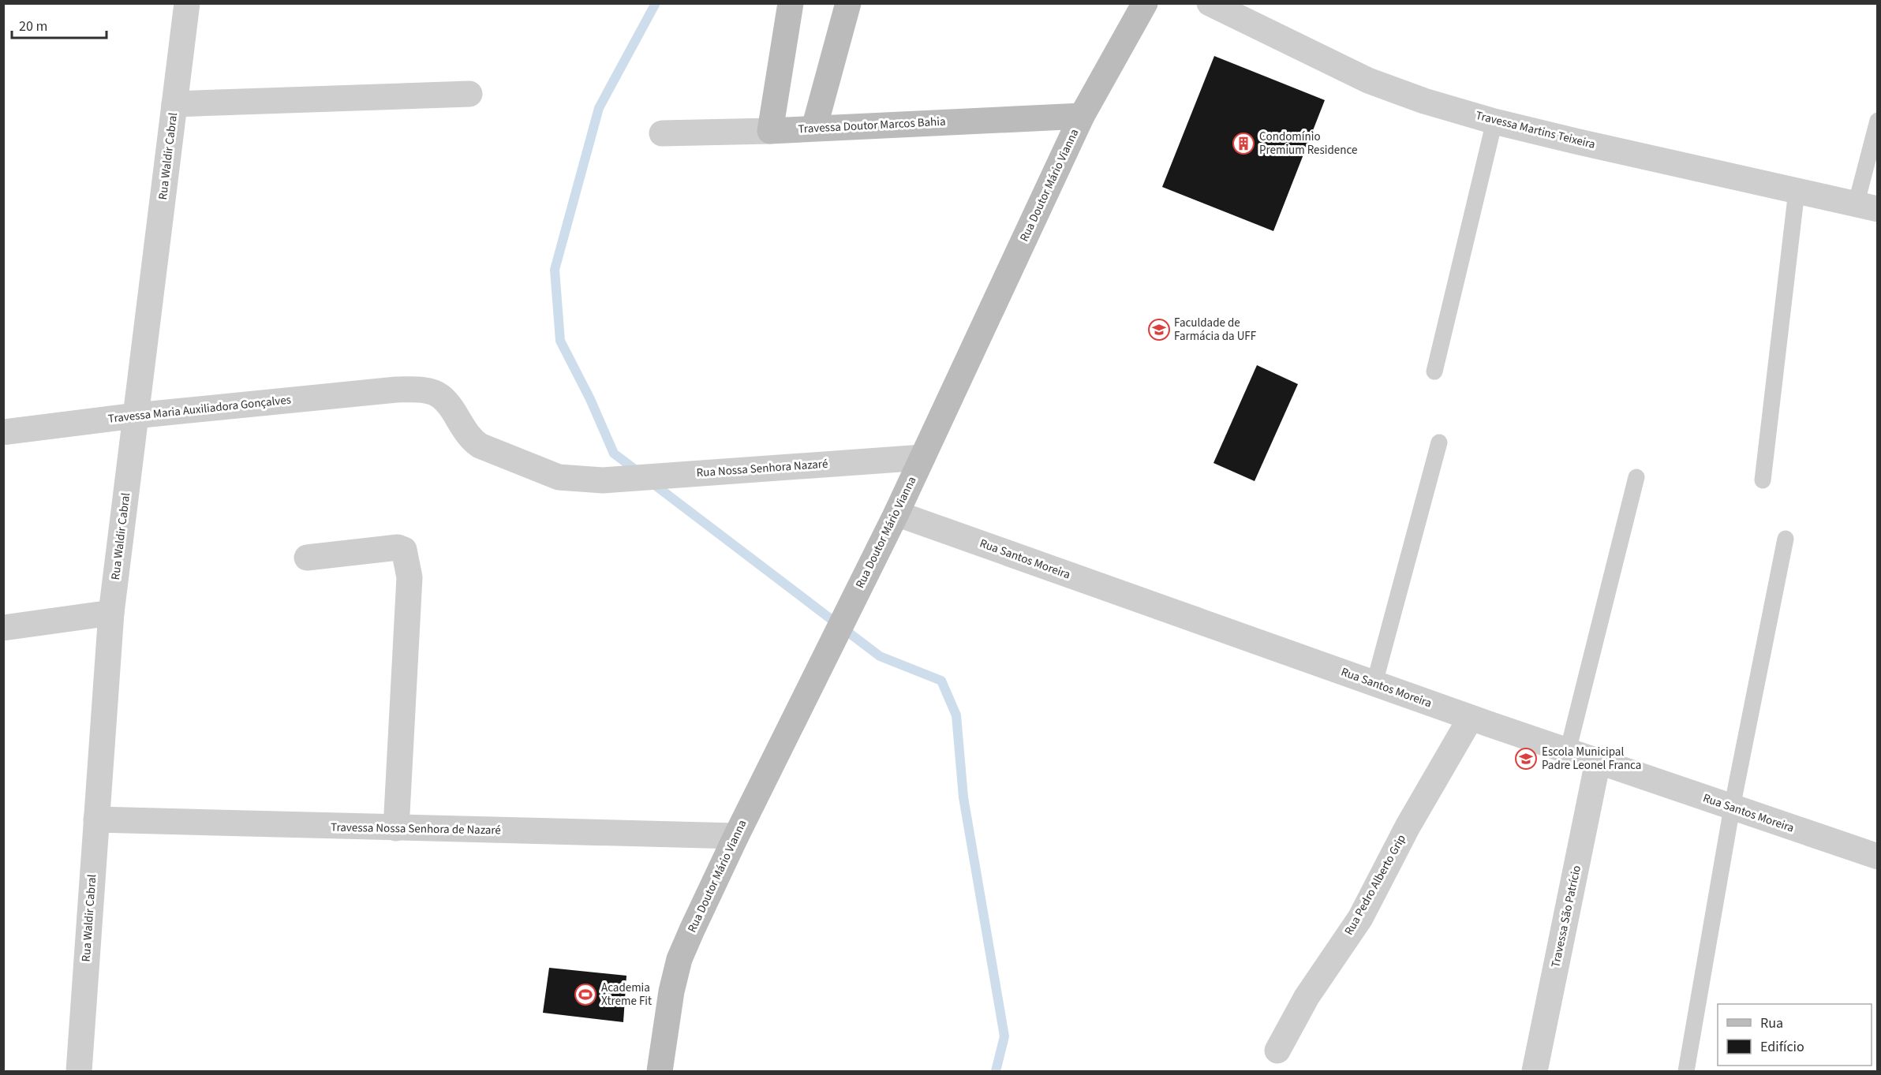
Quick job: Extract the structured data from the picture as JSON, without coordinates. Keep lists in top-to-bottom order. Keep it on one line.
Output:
{"streets":{"main road":["Travessa Doutor Marcos Bahia","Rua Doutor Mário Vianna"],"street":["Travessa Martins Teixeira","Rua Waldir Cabral","Travessa Maria Auxiliadora Gonçalves","Rua Nossa Senhora Nazaré","Rua Santos Moreira","Travessa Nossa Senhora de Nazaré","Rua Pedro Alberto Grip","Travessa São Patrício"]},"crossings":[["Travessa Doutor Marcos Bahia","Rua Doutor Mário Vianna"],["Rua Waldir Cabral","Travessa Maria Auxiliadora Gonçalves"],["Rua Waldir Cabral","Travessa Nossa Senhora de Nazaré"],["Rua Doutor Mário Vianna","Rua Nossa Senhora Nazaré"],["Rua Doutor Mário Vianna","Rua Santos Moreira"],["Rua Doutor Mário Vianna","Travessa Nossa Senhora de Nazaré"],["Travessa Maria Auxiliadora Gonçalves","Rua Nossa Senhora Nazaré"],["Rua Santos Moreira","Rua Pedro Alberto Grip"],["Rua Santos Moreira","Travessa São Patrício"]],"places":{"building":["Condomínio Premium Residence"],"school or university":["Faculdade de Farmácia da UFF","Escola Municipal Padre Leonel Franca"],"sports":["Academia Xtreme Fit"]},"legend":["Rua","Edifício"],"scale_bar":"20 m"}
